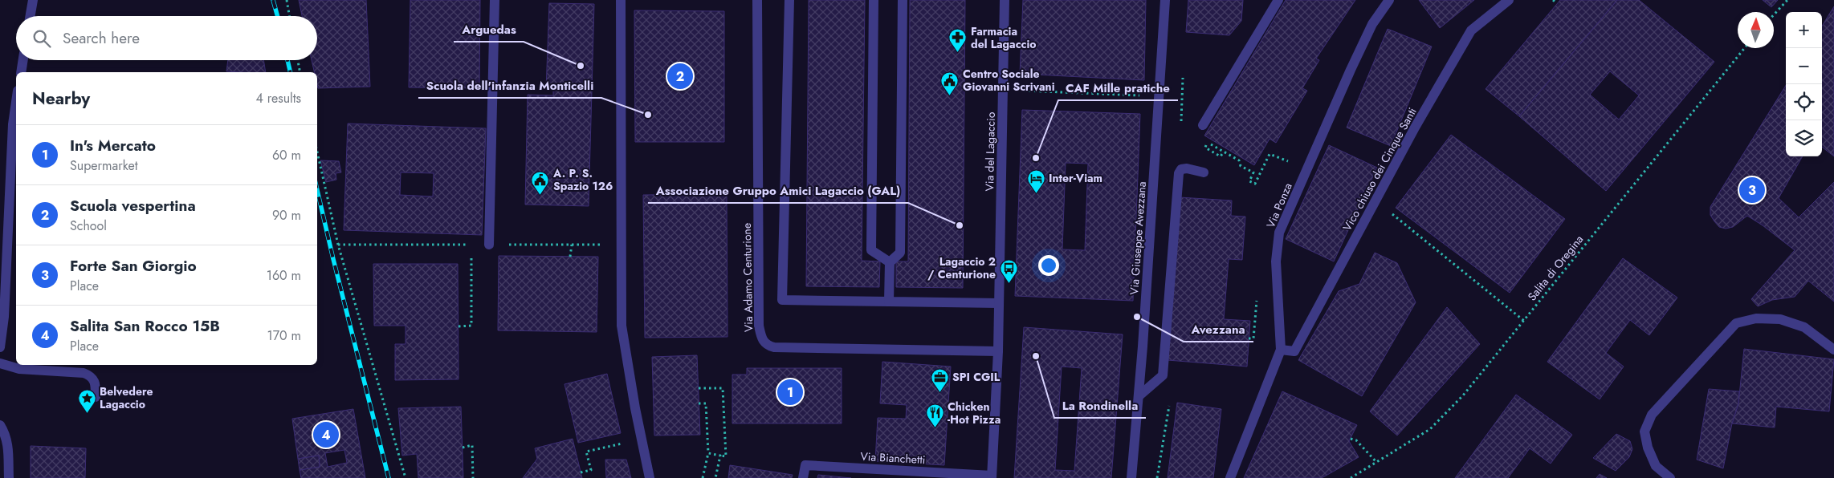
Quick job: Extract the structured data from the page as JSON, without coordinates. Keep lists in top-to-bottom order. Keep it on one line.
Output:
{"streets":{"street":["Via del Lagaccio","Vico chiuso dei Cinque Santi","Via Ponza","Via Giuseppe Avezzana","Via Adamo Centurione","Via Bianchetti"],"path":["Salita di Oregina"]},"crossings":[["Via del Lagaccio","Via Adamo Centurione"],["Via del Lagaccio","Via Bianchetti"],["Vico chiuso dei Cinque Santi","Via Ponza"]],"places":{"pharmacy":["Farmacia del Lagaccio"],"other":["Arguedas","Scuola dell'infanzia Monticelli","CAF Mille pratiche","Associazione Gruppo Amici Lagaccio (GAL)","Avezzana","La Rondinella"],"public building":["Centro Sociale Giovanni Scrivani","A. P. S. Spazio 126"],"hotel":["Inter-Viam"],"bus stop":["Lagaccio 2 / Centurione"],"office":["SPI CGIL"],"place":["Belvedere Lagaccio"],"restaurant":["Chicken -Hot Pizza"]},"north":"top","page":{"map_buttons":["+","−"],"search":"Search here","pins":["2","3","1","4"],"heading":["Nearby","4 results"],"list":[{"mark":"1","name":"In's Mercato","note":"Supermarket","value":"60 m"},{"mark":"2","name":"Scuola vespertina","note":"School","value":"90 m"},{"mark":"3","name":"Forte San Giorgio","note":"Place","value":"160 m"},{"mark":"4","name":"Salita San Rocco 15B","note":"Place","value":"170 m"}]}}
